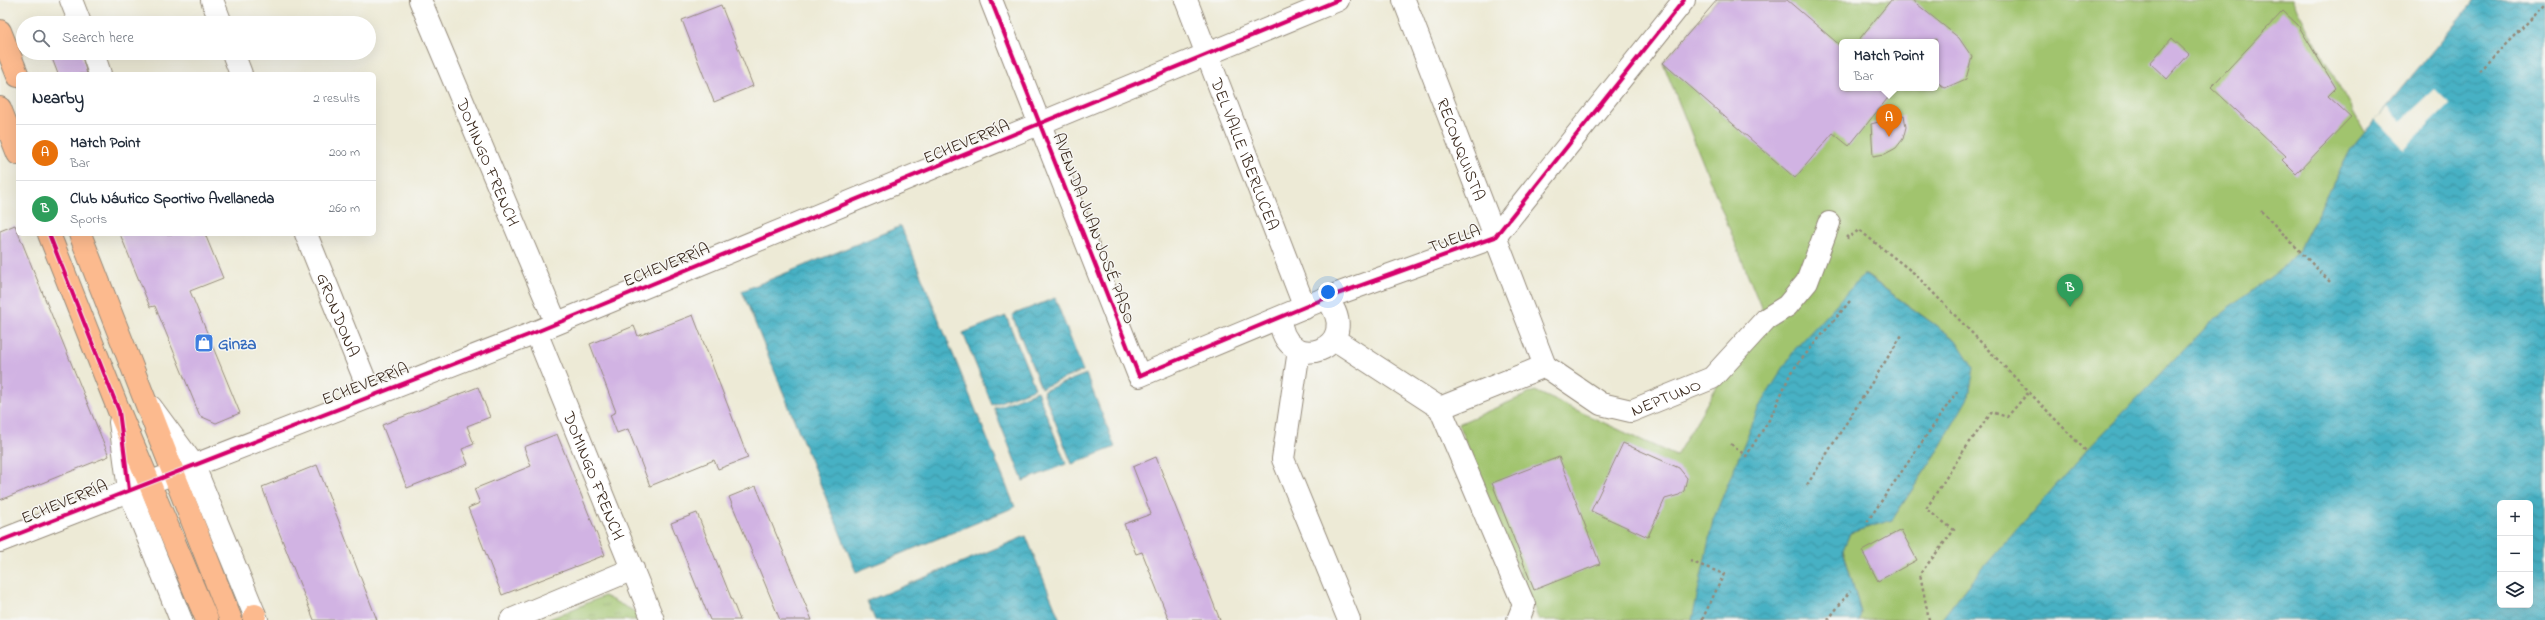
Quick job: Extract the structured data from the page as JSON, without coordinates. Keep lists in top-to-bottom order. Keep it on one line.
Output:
{"streets":{"street":["ECHEVERRÍA","RECONQUISTA","DEL VALLE IBERLUCEA","DOMINGO FRENCH","AVENIDA JUAN JOSÉ PASO","TUELLA","GRONDONA","NEPTUNO"]},"crossings":[["ECHEVERRÍA","DEL VALLE IBERLUCEA"],["ECHEVERRÍA","DOMINGO FRENCH"],["ECHEVERRÍA","AVENIDA JUAN JOSÉ PASO"],["ECHEVERRÍA","GRONDONA"],["RECONQUISTA","TUELLA"],["RECONQUISTA","NEPTUNO"],["DEL VALLE IBERLUCEA","TUELLA"],["AVENIDA JUAN JOSÉ PASO","TUELLA"]],"places":{"shop":["Ginza"]},"page":{"search":"Search here","popup":["Match Point","Bar"],"heading":["Nearby","2 results"],"pins":["A","B"],"list":[{"mark":"A","name":"Match Point","note":"Bar","value":"200 m"},{"mark":"B","name":"Club Náutico Sportivo Avellaneda","note":"Sports","value":"260 m"}],"map_buttons":["+","−"]}}
